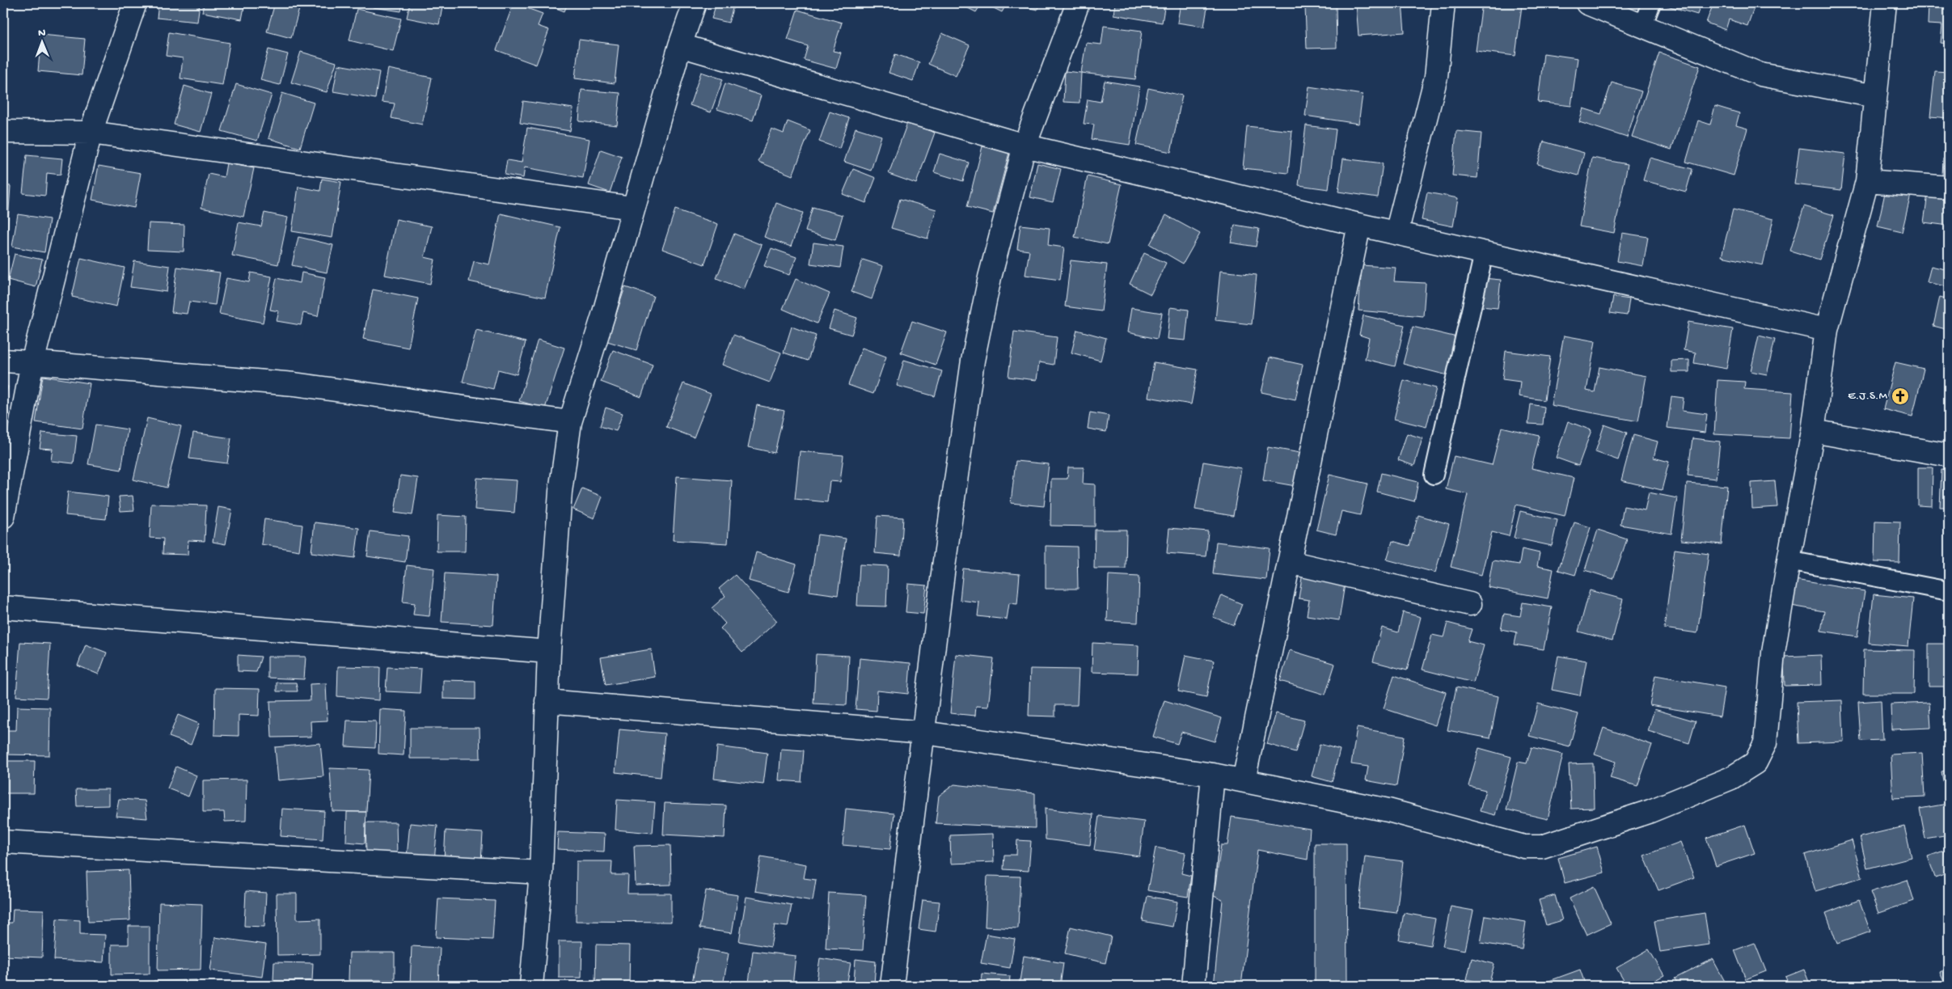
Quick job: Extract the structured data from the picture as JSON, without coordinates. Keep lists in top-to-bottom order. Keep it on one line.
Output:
{"places":{"church":["E.J.S.M"]},"north":"top"}
